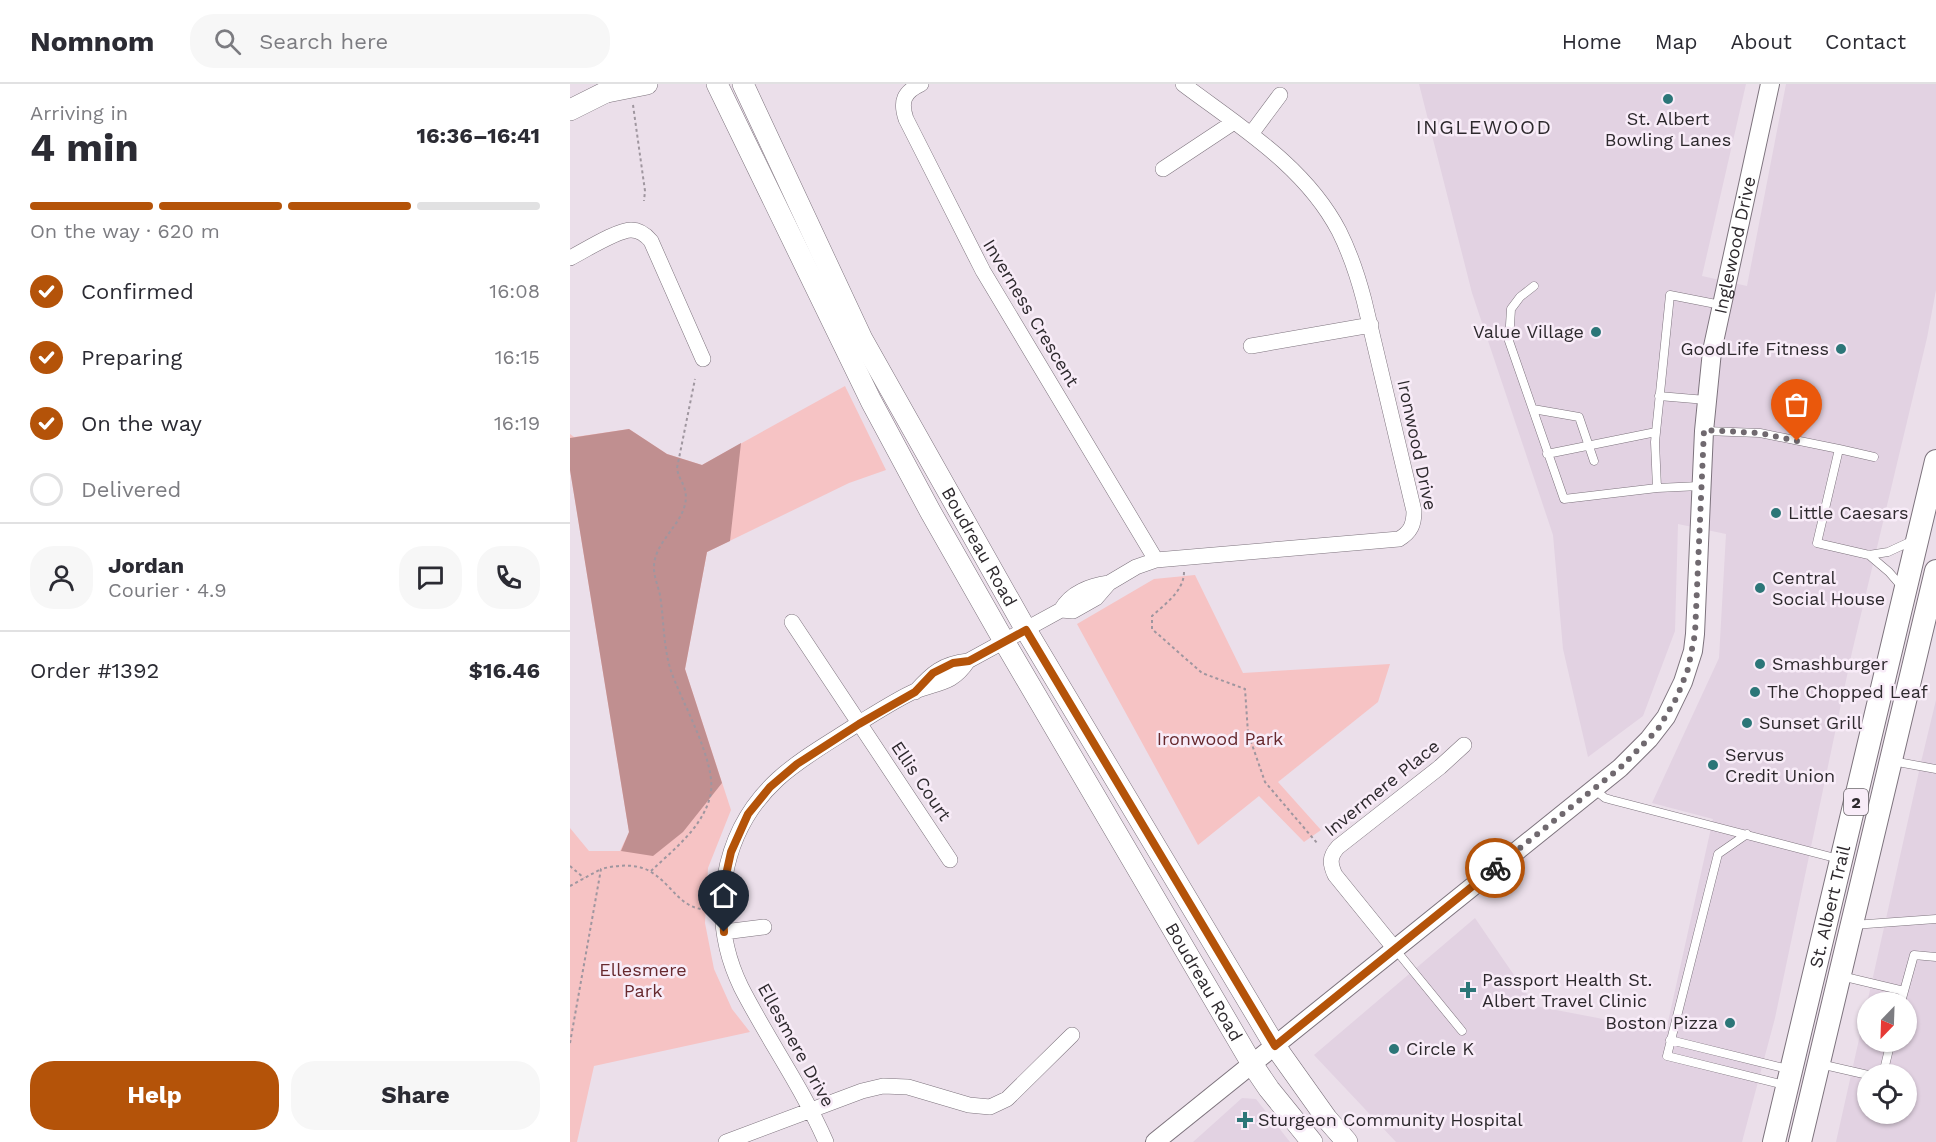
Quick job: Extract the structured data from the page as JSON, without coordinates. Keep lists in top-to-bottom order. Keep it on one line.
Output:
{"streets":{"main road":["Boudreau Road","2","St. Albert Trail"],"street":["Inglewood Drive","Inverness Crescent","Ironwood Drive","Ellis Court","Invermere Place","Ellesmere Drive"]},"crossings":[["Inglewood Drive","Boudreau Road"],["Inglewood Drive","Invermere Place"],["Inverness Crescent","Ironwood Drive"],["Ironwood Drive","Boudreau Road"],["Ironwood Drive","Ellesmere Drive"],["Boudreau Road","Ellesmere Drive"],["Ellis Court","Ellesmere Drive"]],"districts":["INGLEWOOD"],"parks":["Ironwood Park","Ellesmere Park"],"places":{"other":["St. Albert Bowling Lanes","Value Village","GoodLife Fitness","Little Caesars","Central Social House","Smashburger","The Chopped Leaf","Sunset Grill","Servus Credit Union","Boston Pizza","Circle K"],"health":["Passport Health St. Albert Travel Clinic","Sturgeon Community Hospital"]},"north":"bottom left","page":{"header":"Nomnom","search":"Search here","nav":["Home","Map","About","Contact"],"heading":["4 min","Arriving in","16:36–16:41"],"panel":["Jordan","Courier · 4.9","Order #1392","$16.46"],"bar":"On the way · 620 m","list":[["Confirmed","16:08"],["Preparing","16:15"],["On the way","16:19"],"Delivered"],"buttons":["Help","Share"]}}
